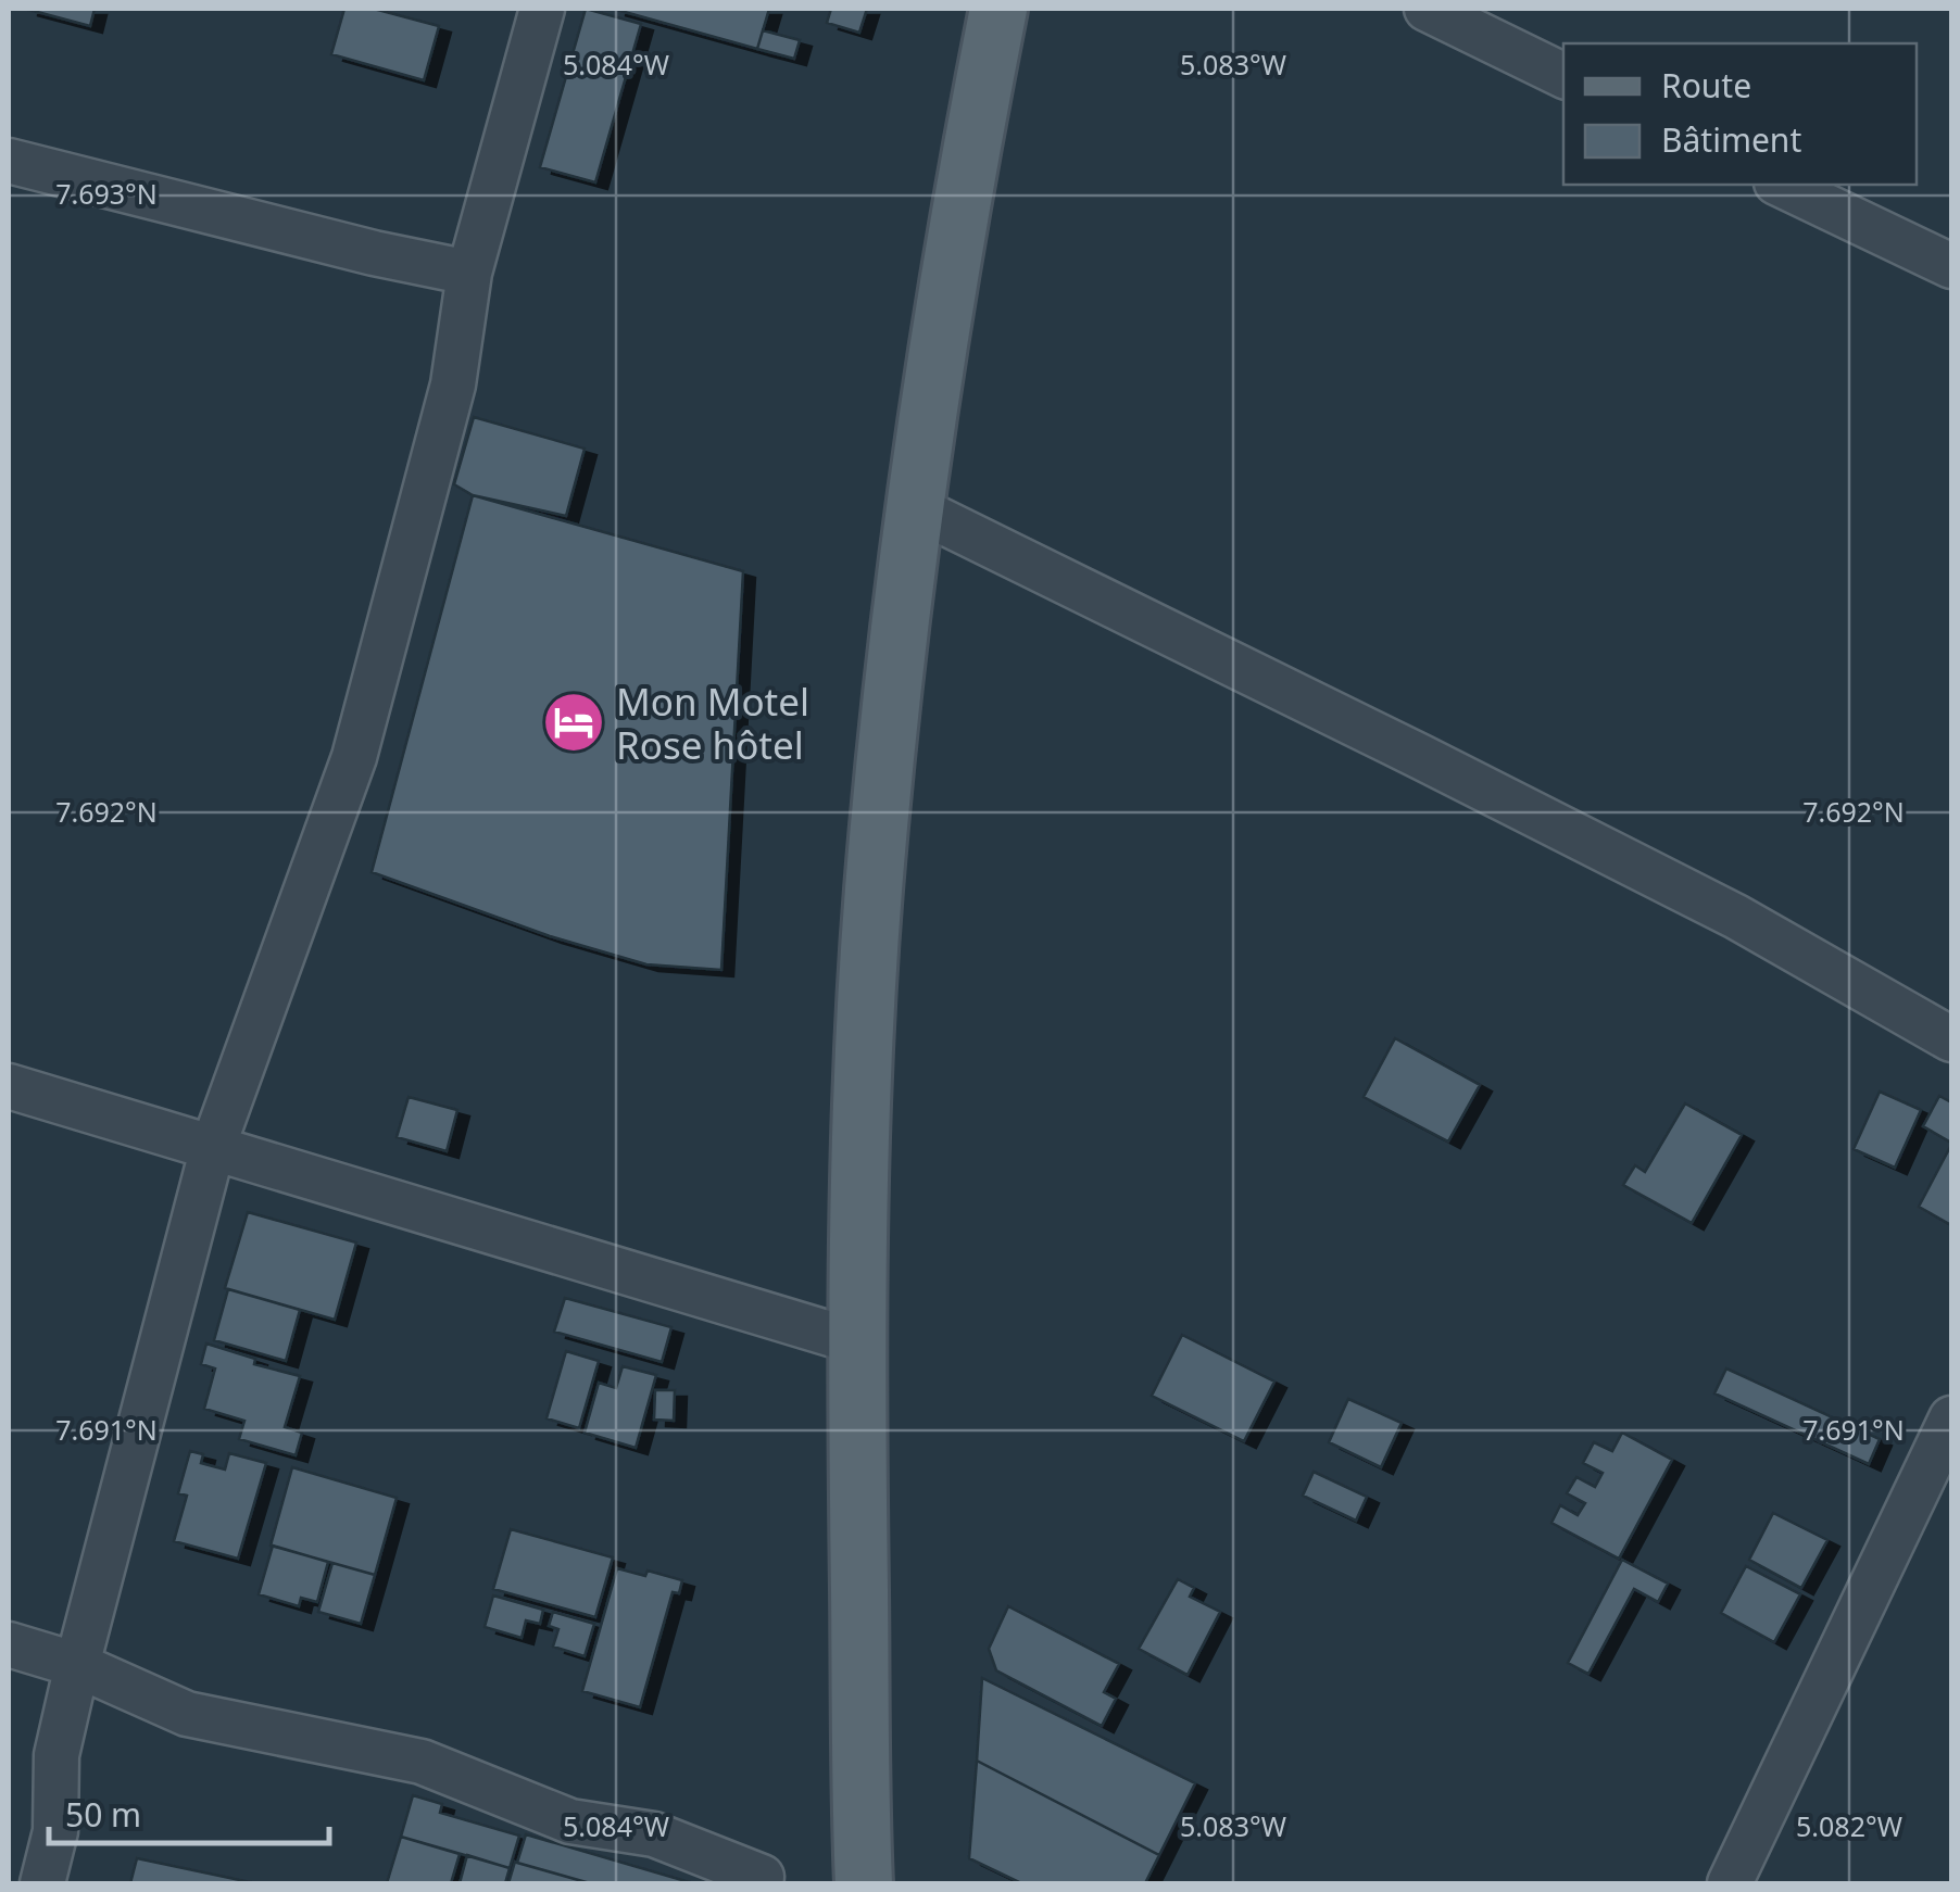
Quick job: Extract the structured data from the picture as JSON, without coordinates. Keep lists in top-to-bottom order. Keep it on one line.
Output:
{"places":{"hotel":["Mon Motel Rose hôtel"]},"legend":["Route","Bâtiment"],"scale_bar":"50 m","coordinates":["5.084°W","5.083°W","7.693°N","7.692°N","7.691°N","5.082°W"]}
